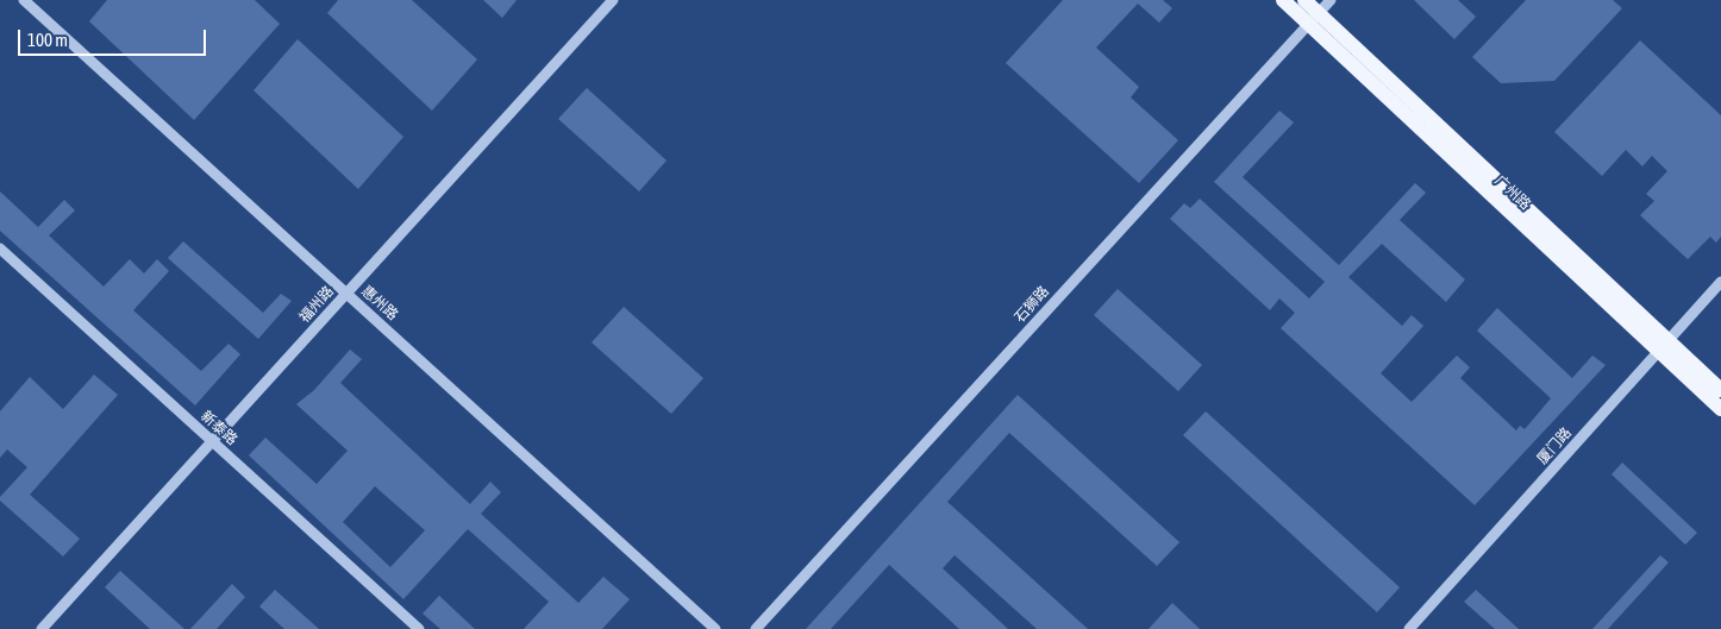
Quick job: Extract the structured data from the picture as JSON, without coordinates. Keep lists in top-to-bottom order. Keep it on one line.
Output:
{"streets":{"main road":["广州路"],"street":["惠州路","福州路","石狮路","新泰路","厦门路"]},"crossings":[["广州路","石狮路"],["广州路","厦门路"],["福州路","新泰路"]],"scale_bar":"100 m"}
